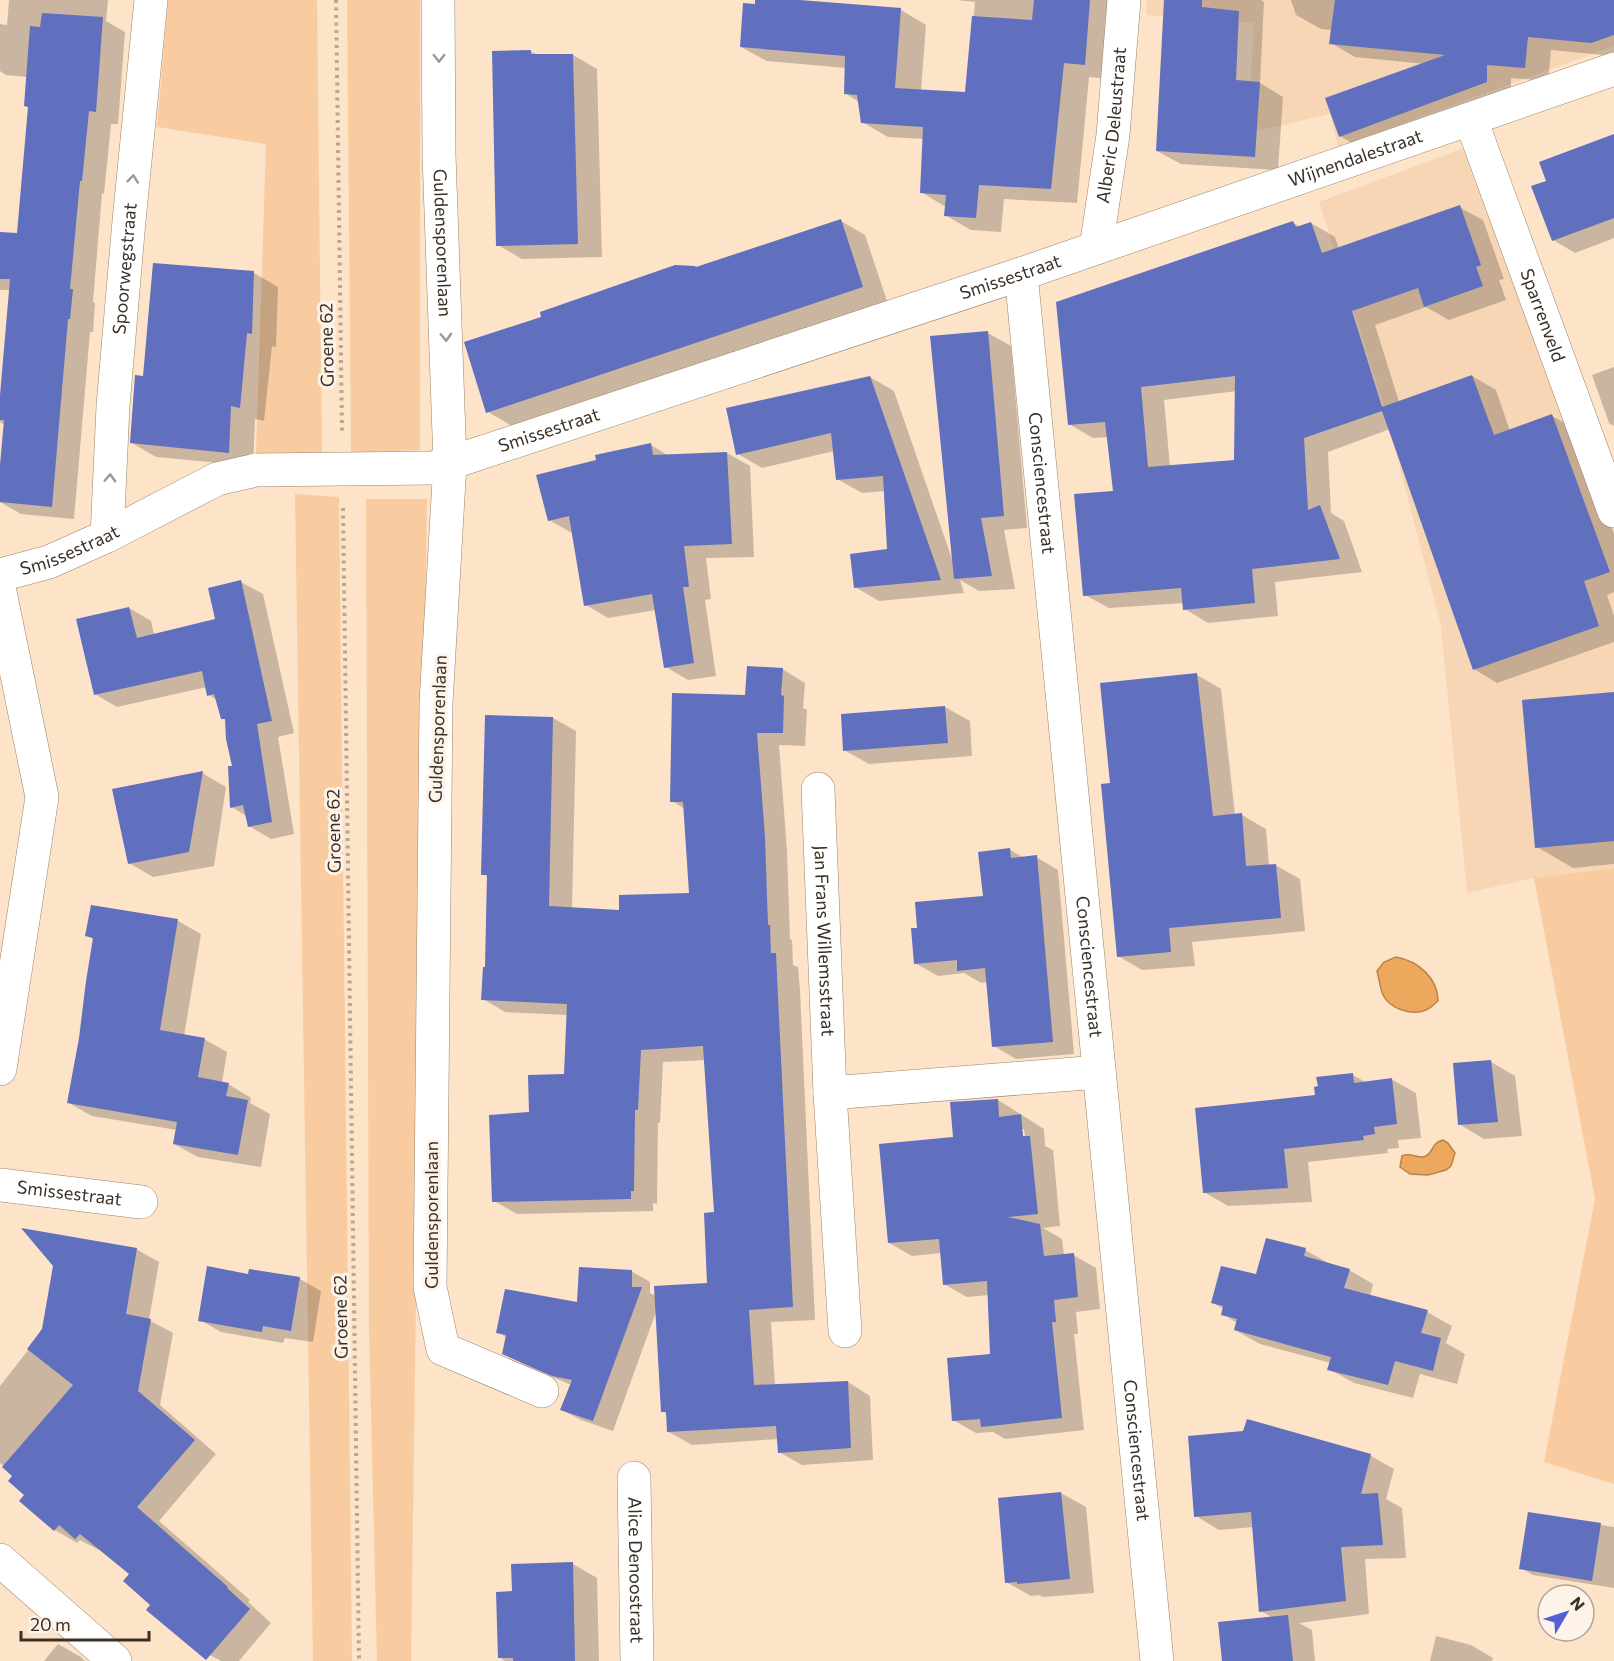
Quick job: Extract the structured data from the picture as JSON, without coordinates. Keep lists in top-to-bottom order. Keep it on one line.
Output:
{"streets":{"street":["Alberic Deleustraat","Wijnendalestraat","Guldensporenlaan","Spoorwegstraat","Smissestraat","Sparrenveld","Consciencestraat","Jan Frans Willemsstraat","Alice Denoostraat"],"path":["Groene 62"]},"crossings":[["Alberic Deleustraat","Wijnendalestraat"],["Alberic Deleustraat","Smissestraat"],["Wijnendalestraat","Smissestraat"],["Wijnendalestraat","Sparrenveld"],["Guldensporenlaan","Smissestraat"],["Spoorwegstraat","Smissestraat"],["Smissestraat","Consciencestraat"]],"one_way":["Spoorwegstraat"],"scale_bar":"20 m","north":"top right"}
